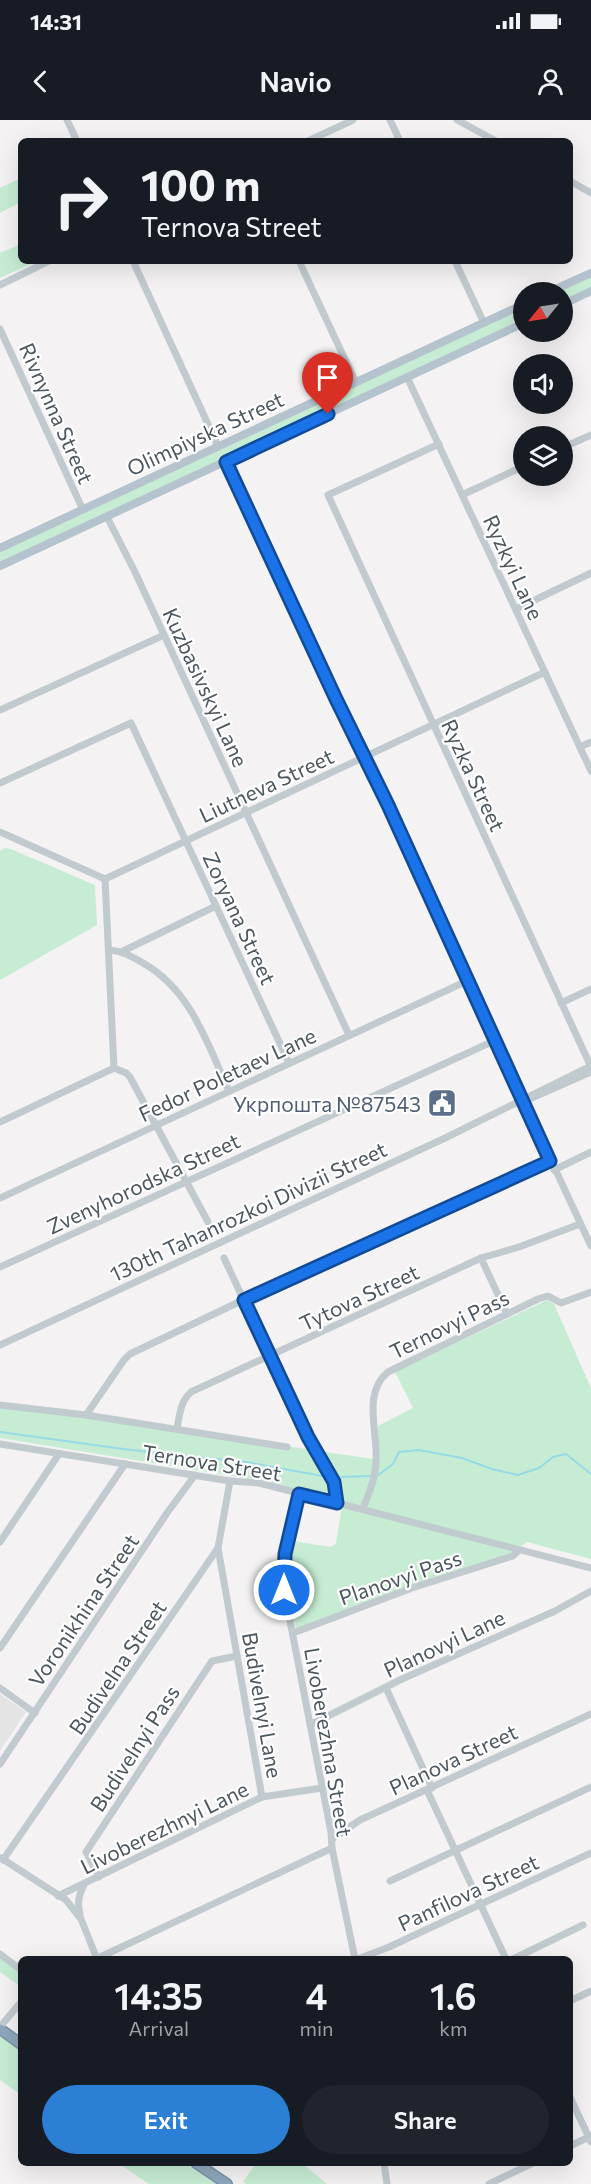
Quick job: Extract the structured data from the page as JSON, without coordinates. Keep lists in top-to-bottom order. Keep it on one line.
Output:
{"streets":{"main road":["Olimpiyska Street"],"street":["Rivnynna Street","Ryzkyi Lane","Kuzbasivskyi Lane","Ryzka Street","Liutneva Street","Zoryana Street","Fedor Poletaev Lane","Zvenyhorodska Street","130th Tahanrozkoi Divizii Street","Tytova Street","Ternovyi Pass","Ternova Street","Planovyi Pass","Voronikhina Street","Planovyi Lane","Budivelna Street","Budivelnyi Lane","Livoberezhna Street","Budivelnyi Pass","Planova Street","Livoberezhnyi Lane","Panfilova Street"]},"crossings":[["Rivnynna Street","Olimpiyska Street"],["Olimpiyska Street","Ryzkyi Lane"],["Olimpiyska Street","Kuzbasivskyi Lane"],["Ryzkyi Lane","Ryzka Street"],["Ryzkyi Lane","Liutneva Street"],["Kuzbasivskyi Lane","Liutneva Street"],["Kuzbasivskyi Lane","Fedor Poletaev Lane"],["Ryzka Street","Liutneva Street"],["Ryzka Street","130th Tahanrozkoi Divizii Street"],["Liutneva Street","Zoryana Street"],["Zoryana Street","Fedor Poletaev Lane"],["Tytova Street","Ternova Street"],["Ternovyi Pass","Ternova Street"],["Ternova Street","Planovyi Pass"],["Ternova Street","Voronikhina Street"],["Ternova Street","Budivelna Street"],["Ternova Street","Livoberezhna Street"],["Planovyi Pass","Livoberezhna Street"],["Planovyi Lane","Livoberezhna Street"],["Budivelna Street","Budivelnyi Lane"],["Budivelnyi Lane","Budivelnyi Pass"],["Budivelnyi Lane","Livoberezhnyi Lane"],["Livoberezhna Street","Planova Street"],["Livoberezhna Street","Livoberezhnyi Lane"],["Budivelnyi Pass","Livoberezhnyi Lane"]],"places":{"public building":["Укрпошта №87543"]},"north":"bottom left","page":{"status":"14:31","header":"Navio","turn":["100 m","Ternova Street"],"eta":["14:35","Arrival","4","min","1.6","km"],"buttons":["Exit","Share"]}}
